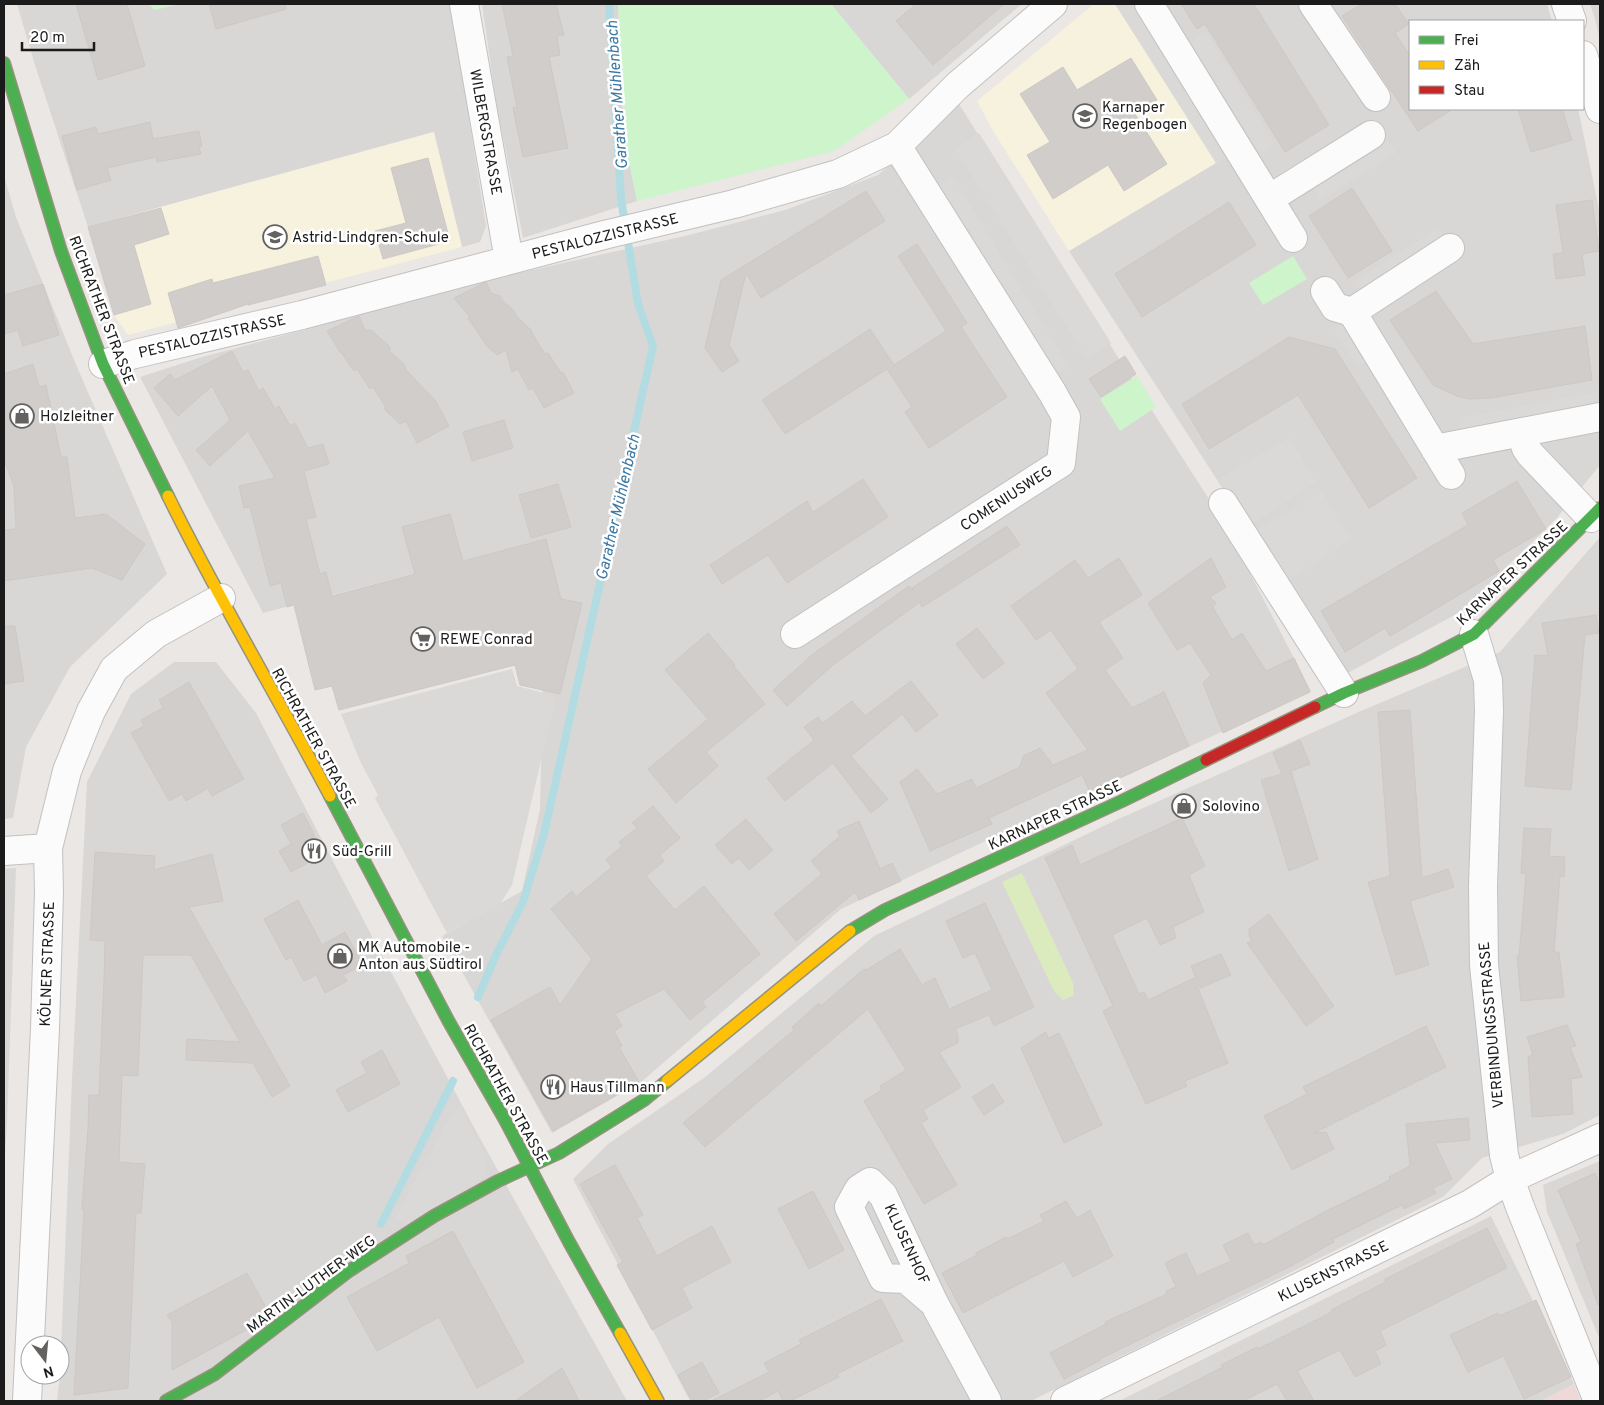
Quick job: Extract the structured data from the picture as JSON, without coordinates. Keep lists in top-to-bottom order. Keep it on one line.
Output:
{"streets":{"street":["WILBERGSTRASSE","PESTALOZZISTRASSE","RICHRATHER STRASSE","COMENIUSWEG","KARNAPER STRASSE","KÖLNER STRASSE","VERBINDUNGSSTRASSE","KLUSENHOF","KLUSENSTRASSE","MARTIN-LUTHER-WEG"]},"crossings":[["WILBERGSTRASSE","PESTALOZZISTRASSE"],["PESTALOZZISTRASSE","RICHRATHER STRASSE"],["PESTALOZZISTRASSE","COMENIUSWEG"],["RICHRATHER STRASSE","KARNAPER STRASSE"],["RICHRATHER STRASSE","KÖLNER STRASSE"],["RICHRATHER STRASSE","MARTIN-LUTHER-WEG"],["KARNAPER STRASSE","VERBINDUNGSSTRASSE"],["KARNAPER STRASSE","MARTIN-LUTHER-WEG"],["VERBINDUNGSSTRASSE","KLUSENSTRASSE"]],"water":["Garather Mühlenbach"],"places":{"school or university":["Karnaper Regenbogen","Astrid-Lindgren-Schule"],"shop":["Holzleitner","Solovino","MK Automobile - Anton aus Südtirol"],"supermarket":["REWE Conrad"],"restaurant":["Süd-Grill","Haus Tillmann"]},"legend":["Frei","Zäh","Stau"],"scale_bar":"20 m","north":"bottom"}
